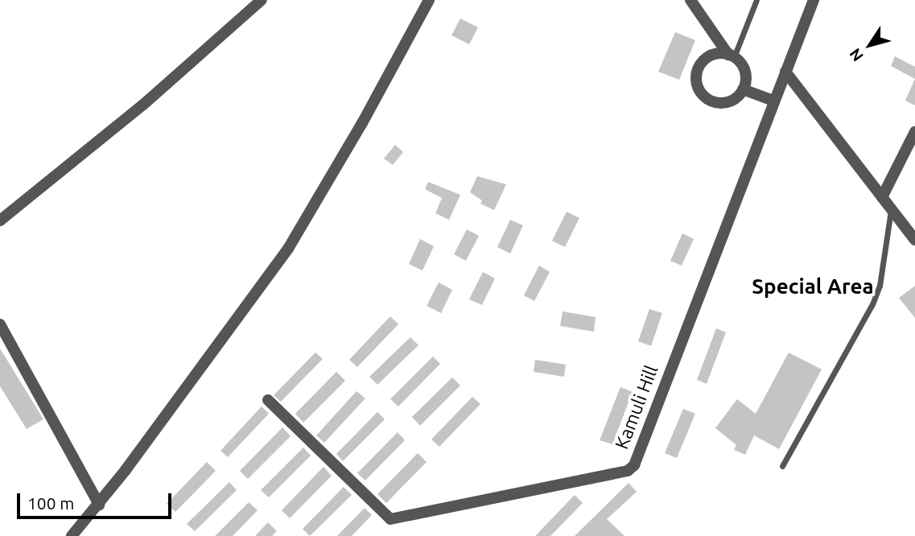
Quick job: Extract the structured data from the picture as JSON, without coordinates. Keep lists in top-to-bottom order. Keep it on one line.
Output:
{"streets":{"street":["Kamuli Hill"]},"districts":["Special Area"],"scale_bar":"100 m","north":"bottom left"}
